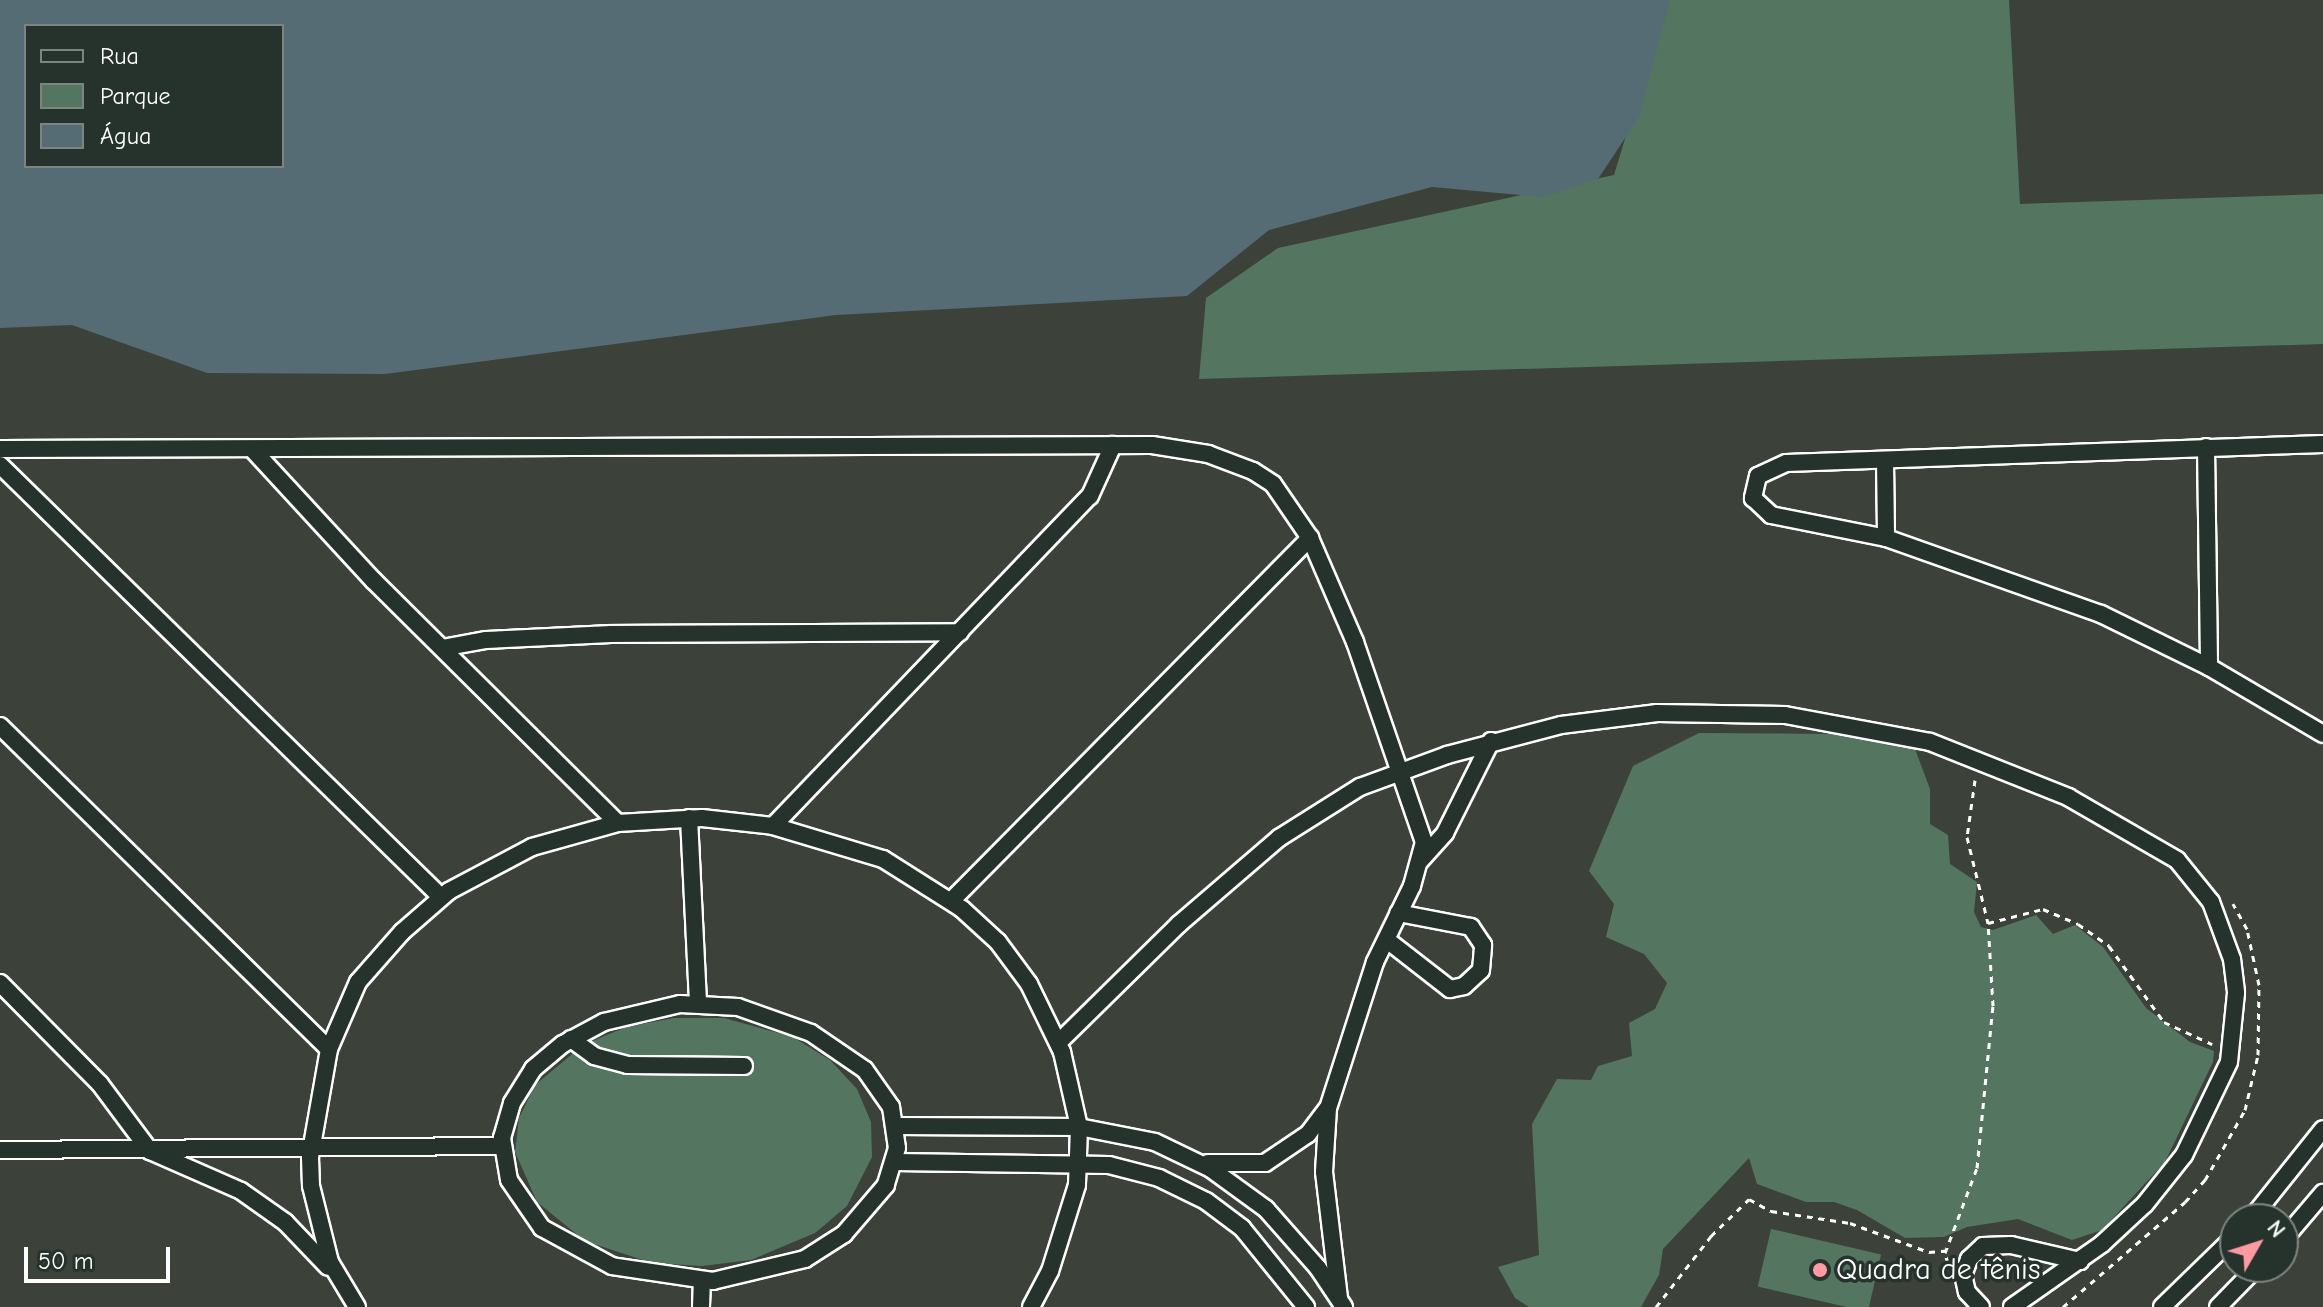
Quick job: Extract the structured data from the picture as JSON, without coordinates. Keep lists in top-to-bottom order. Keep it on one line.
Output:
{"places":["Quadra de tênis"],"legend":["Rua","Parque","Água"],"scale_bar":"50 m","north":"top right"}
